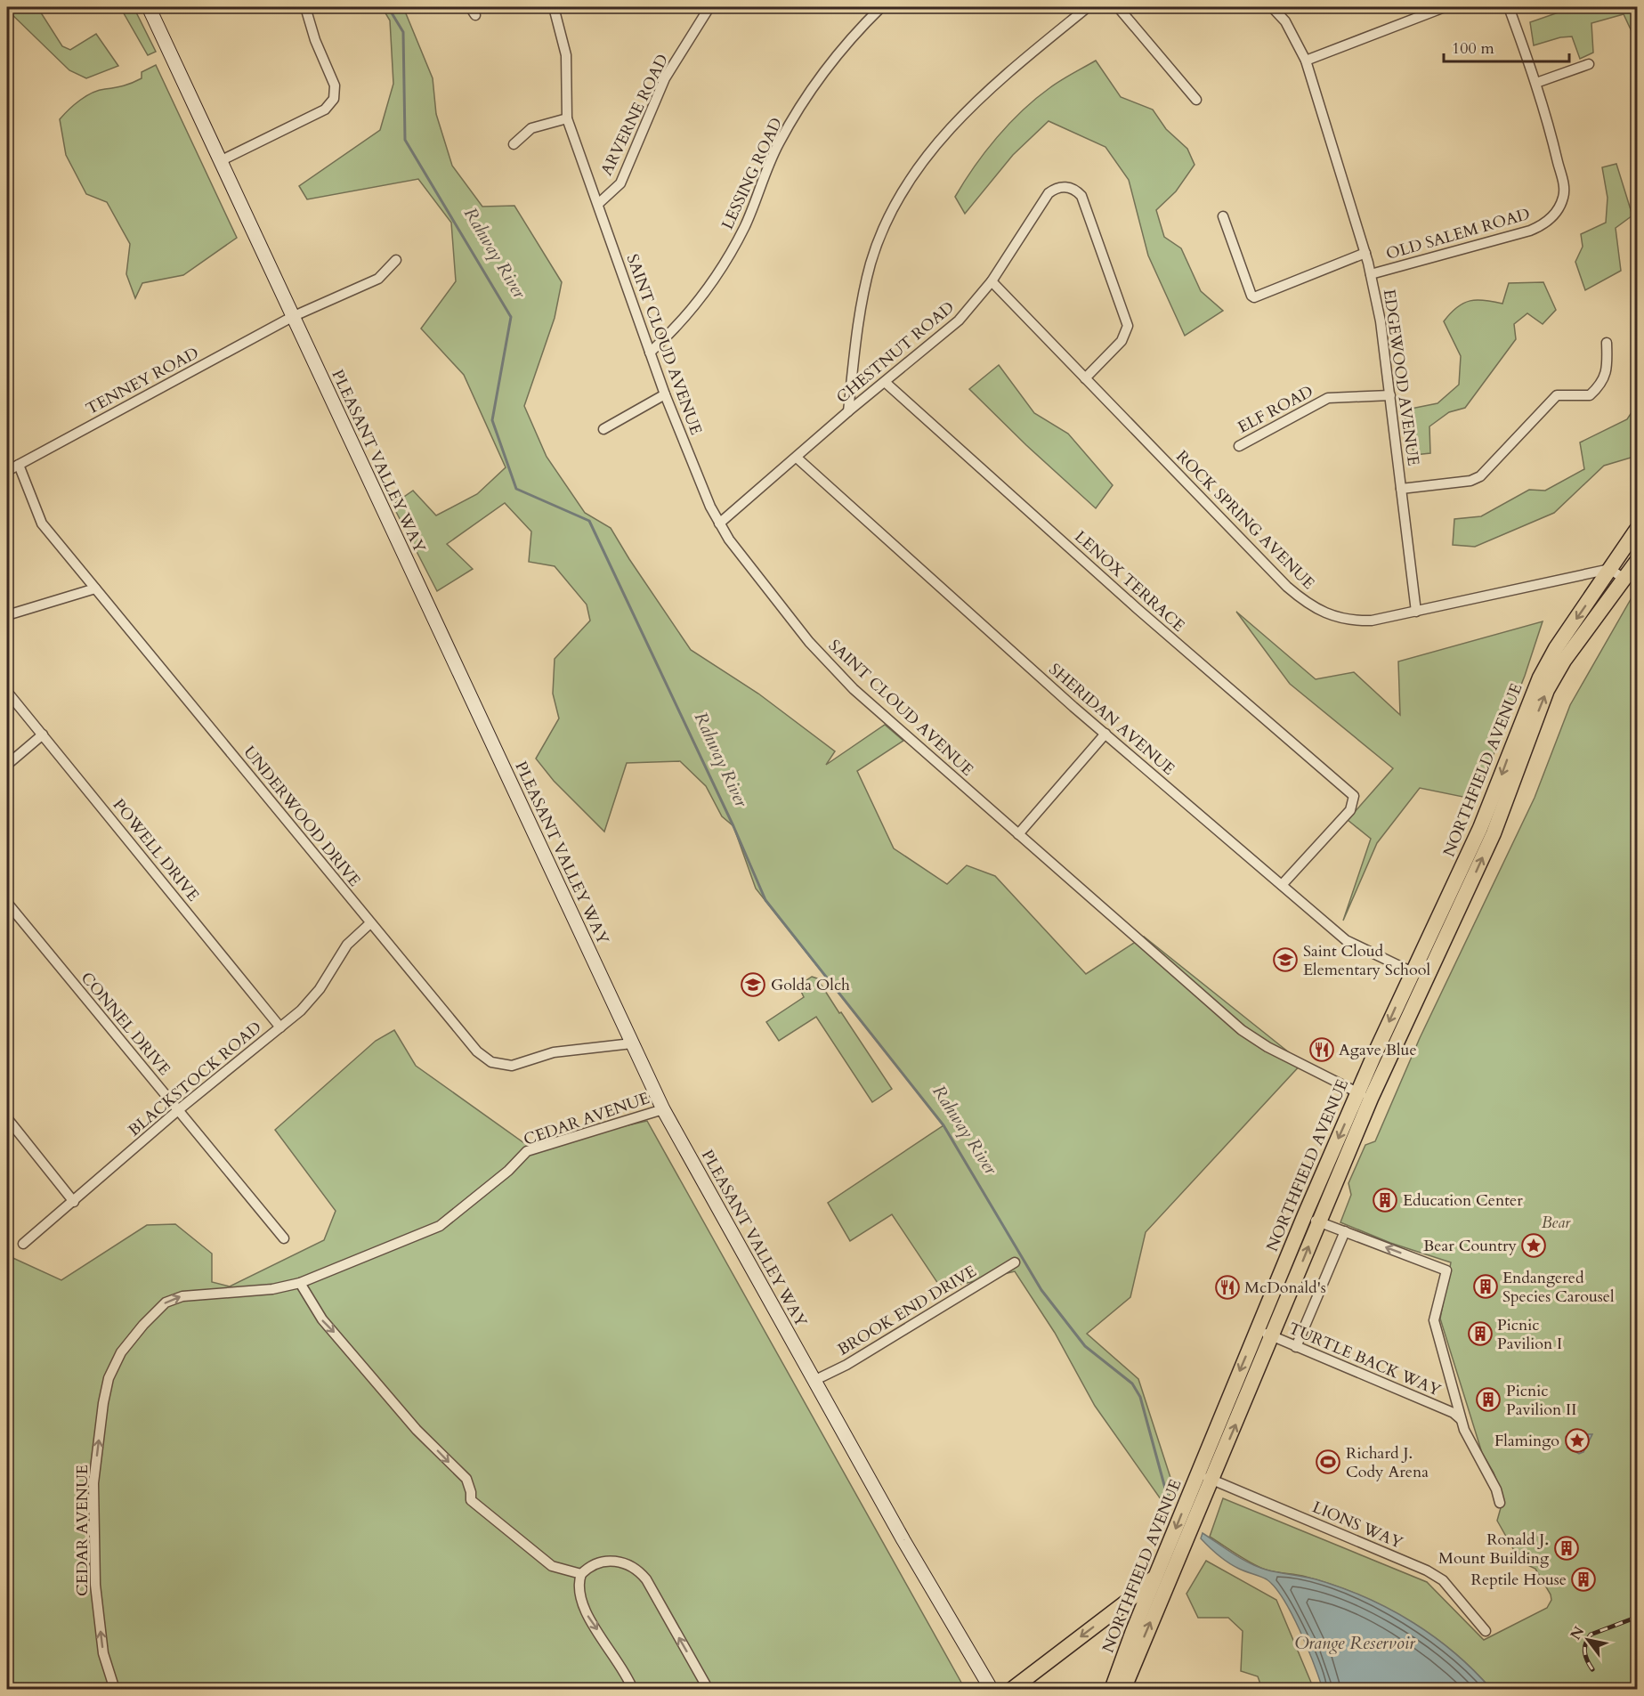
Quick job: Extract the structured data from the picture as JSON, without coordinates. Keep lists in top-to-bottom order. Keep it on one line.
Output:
{"streets":{"main road":["PLEASANT VALLEY WAY","NORTHFIELD AVENUE"],"street":["ARVERNE ROAD","LESSING ROAD","OLD SALEM ROAD","SAINT CLOUD AVENUE","CHESTNUT ROAD","EDGEWOOD AVENUE","TENNEY ROAD","ELF ROAD","ROCK SPRING AVENUE","LENOX TERRACE","SHERIDAN AVENUE","UNDERWOOD DRIVE","POWELL DRIVE","CONNEL DRIVE","BLACKSTOCK ROAD","CEDAR AVENUE","BROOK END DRIVE","TURTLE BACK WAY","LIONS WAY"]},"crossings":[["ARVERNE ROAD","SAINT CLOUD AVENUE"],["LESSING ROAD","SAINT CLOUD AVENUE"],["OLD SALEM ROAD","EDGEWOOD AVENUE"],["SAINT CLOUD AVENUE","CHESTNUT ROAD"],["SAINT CLOUD AVENUE","NORTHFIELD AVENUE"],["CHESTNUT ROAD","ROCK SPRING AVENUE"],["CHESTNUT ROAD","LENOX TERRACE"],["CHESTNUT ROAD","SHERIDAN AVENUE"],["EDGEWOOD AVENUE","ELF ROAD"],["EDGEWOOD AVENUE","ROCK SPRING AVENUE"],["TENNEY ROAD","PLEASANT VALLEY WAY"],["TENNEY ROAD","UNDERWOOD DRIVE"],["PLEASANT VALLEY WAY","UNDERWOOD DRIVE"],["PLEASANT VALLEY WAY","CEDAR AVENUE"],["PLEASANT VALLEY WAY","BROOK END DRIVE"],["ROCK SPRING AVENUE","NORTHFIELD AVENUE"],["LENOX TERRACE","SHERIDAN AVENUE"],["SHERIDAN AVENUE","NORTHFIELD AVENUE"],["NORTHFIELD AVENUE","TURTLE BACK WAY"],["NORTHFIELD AVENUE","LIONS WAY"],["UNDERWOOD DRIVE","BLACKSTOCK ROAD"],["POWELL DRIVE","BLACKSTOCK ROAD"],["CONNEL DRIVE","BLACKSTOCK ROAD"]],"one_way":["CEDAR AVENUE"],"water":["Rahway River","Orange Reservoir"],"parks":["Bear"],"places":{"school or university":["Saint Cloud Elementary School","Golda Olch"],"restaurant":["Agave Blue","McDonald's"],"building":["Education Center","Endangered Species Carousel","Picnic Pavilion I","Picnic Pavilion II","Ronald J. Mount Building","Reptile House"],"place":["Bear Country","Flamingo"],"sports":["Richard J. Cody Arena"]},"scale_bar":"100 m","north":"top left"}
